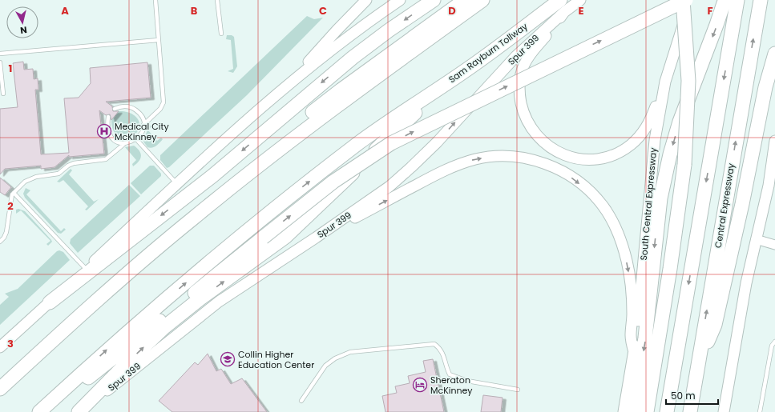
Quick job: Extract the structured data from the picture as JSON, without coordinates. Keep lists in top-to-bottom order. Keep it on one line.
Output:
{"streets":{"highway":["Sam Rayburn Tollway","Central Expressway"],"main road":["Spur 399","South Central Expressway"]},"crossings":[["Spur 399","Sam Rayburn Tollway"]],"one_way":["Spur 399"],"places":{"hospital":["Medical City McKinney"],"school or university":["Collin Higher Education Center"],"hotel":["Sheraton McKinney"]},"scale_bar":"50 m","north":"bottom","grid":{"columns":["A","B","C","D","E","F"],"rows":["1","2","3"]}}
